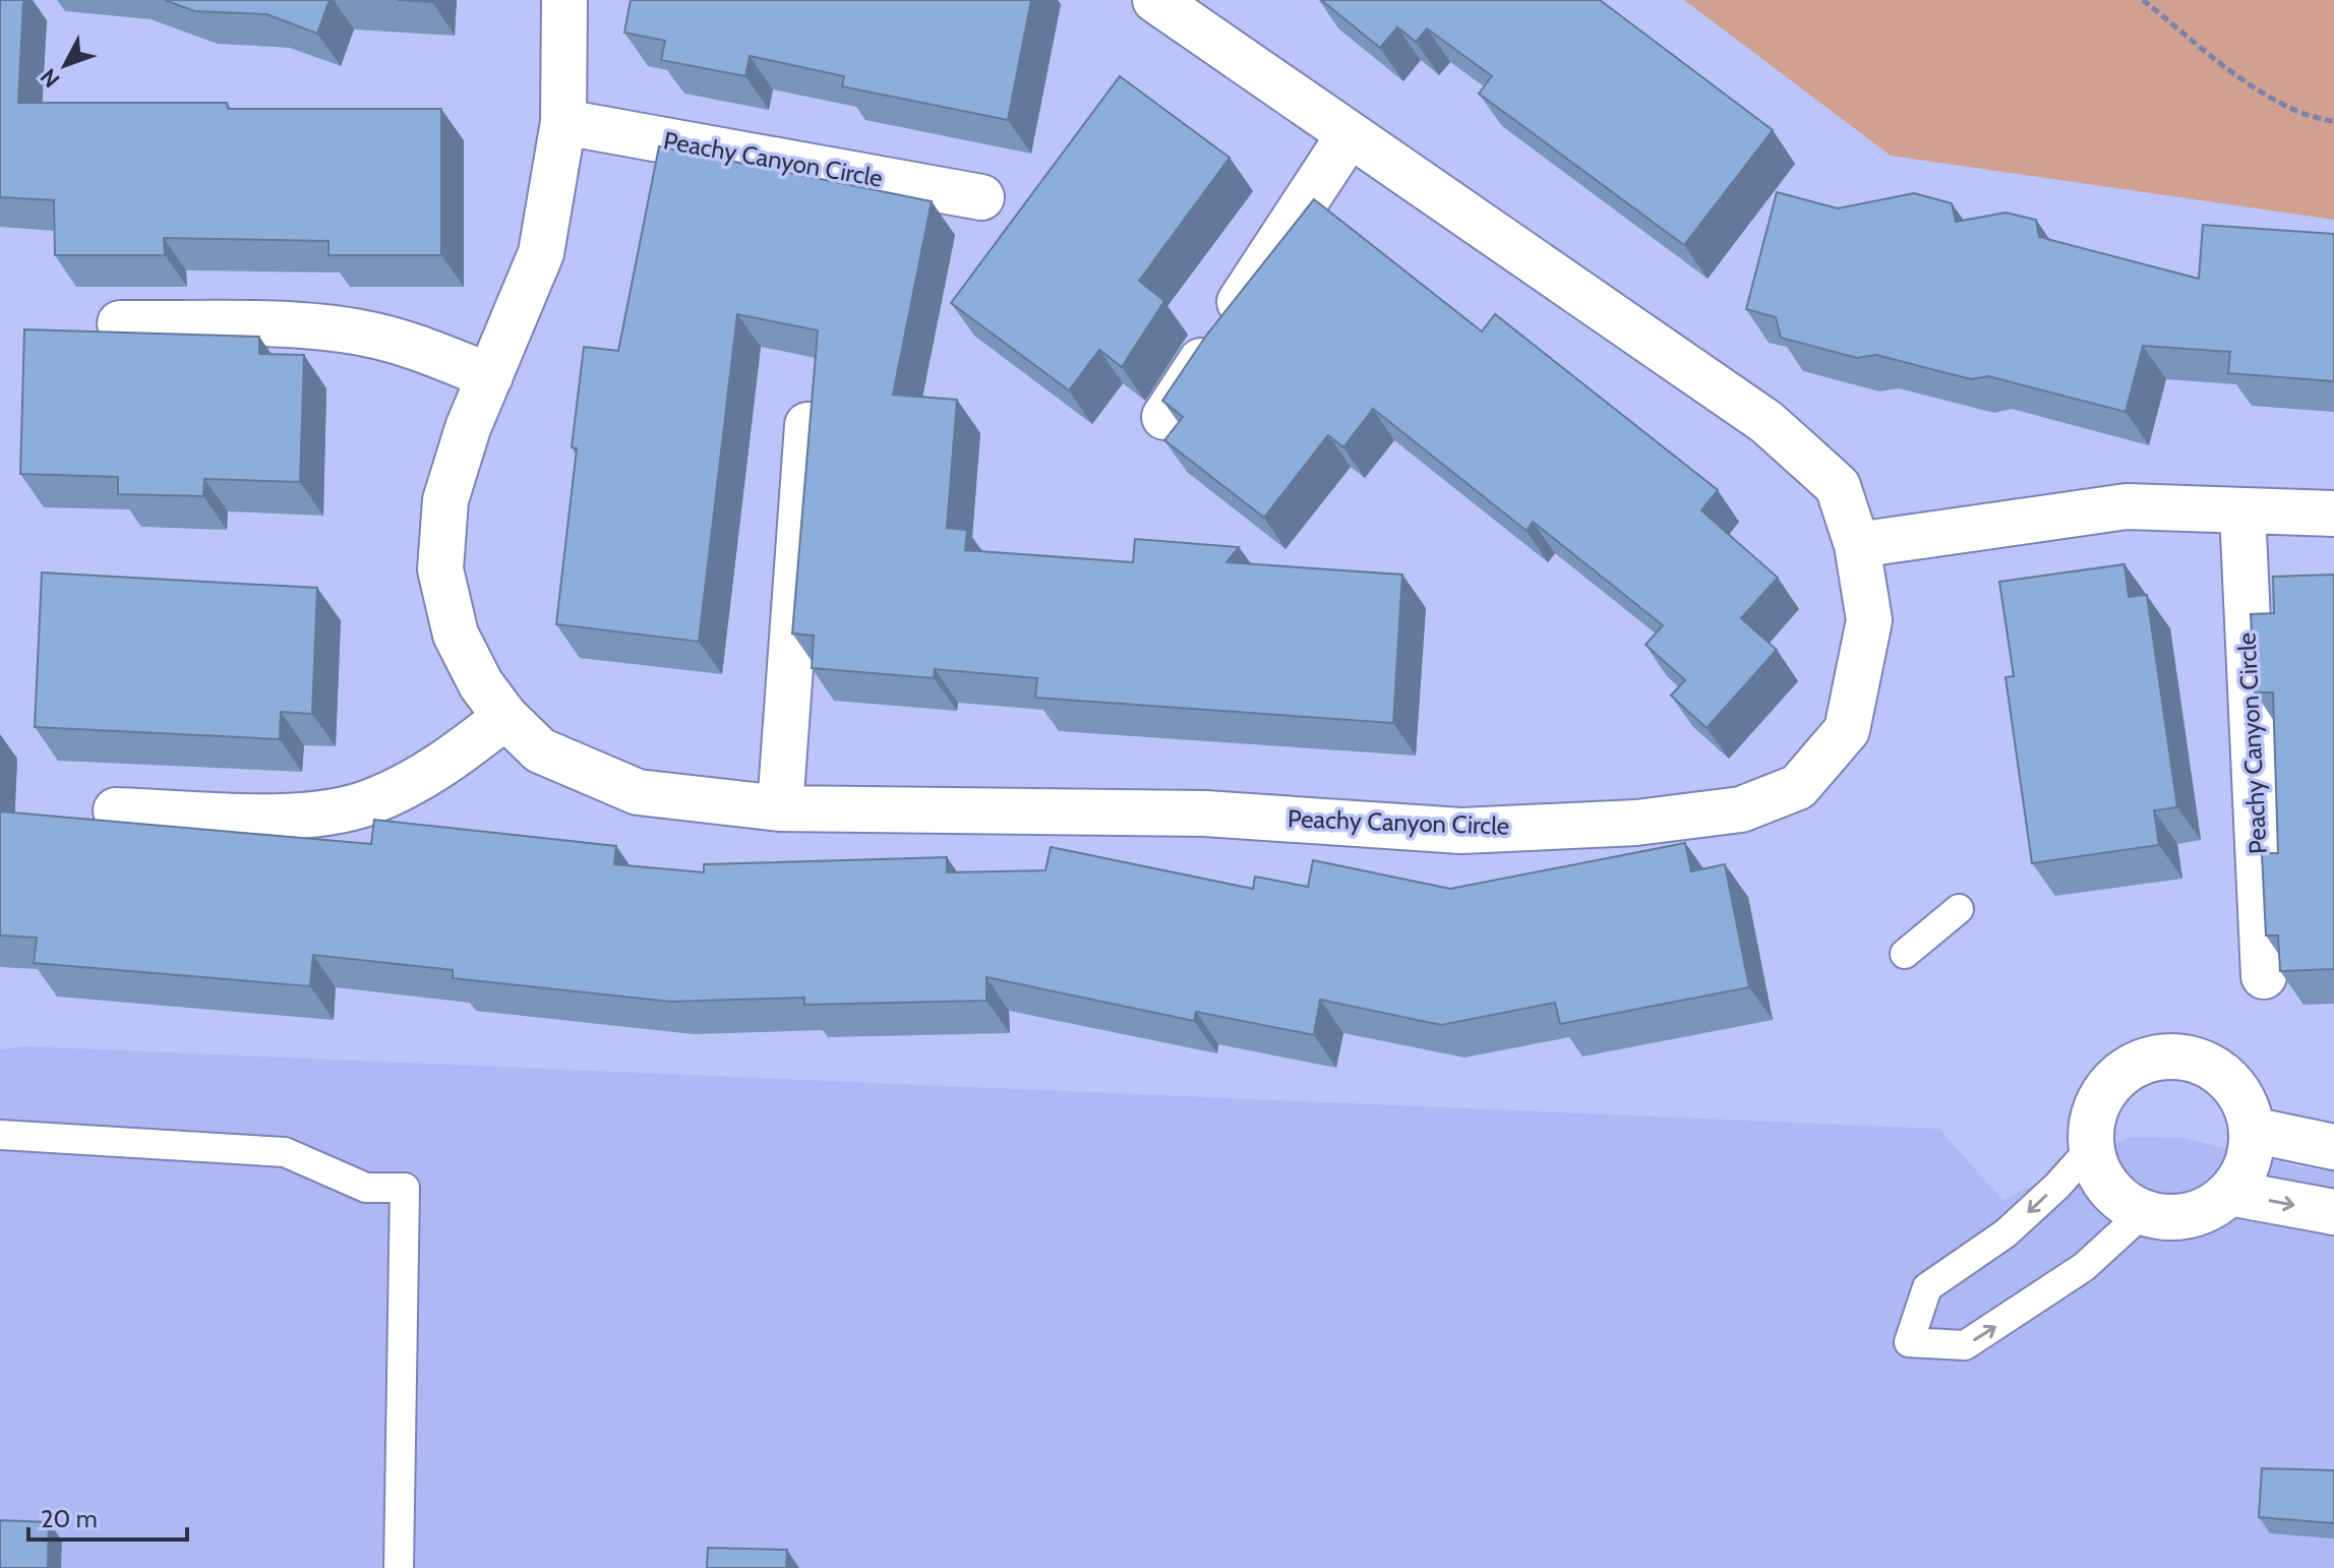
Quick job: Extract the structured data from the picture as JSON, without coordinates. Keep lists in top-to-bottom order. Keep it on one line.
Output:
{"streets":{"street":["Peachy Canyon Circle"]},"scale_bar":"20 m","north":"bottom left"}
